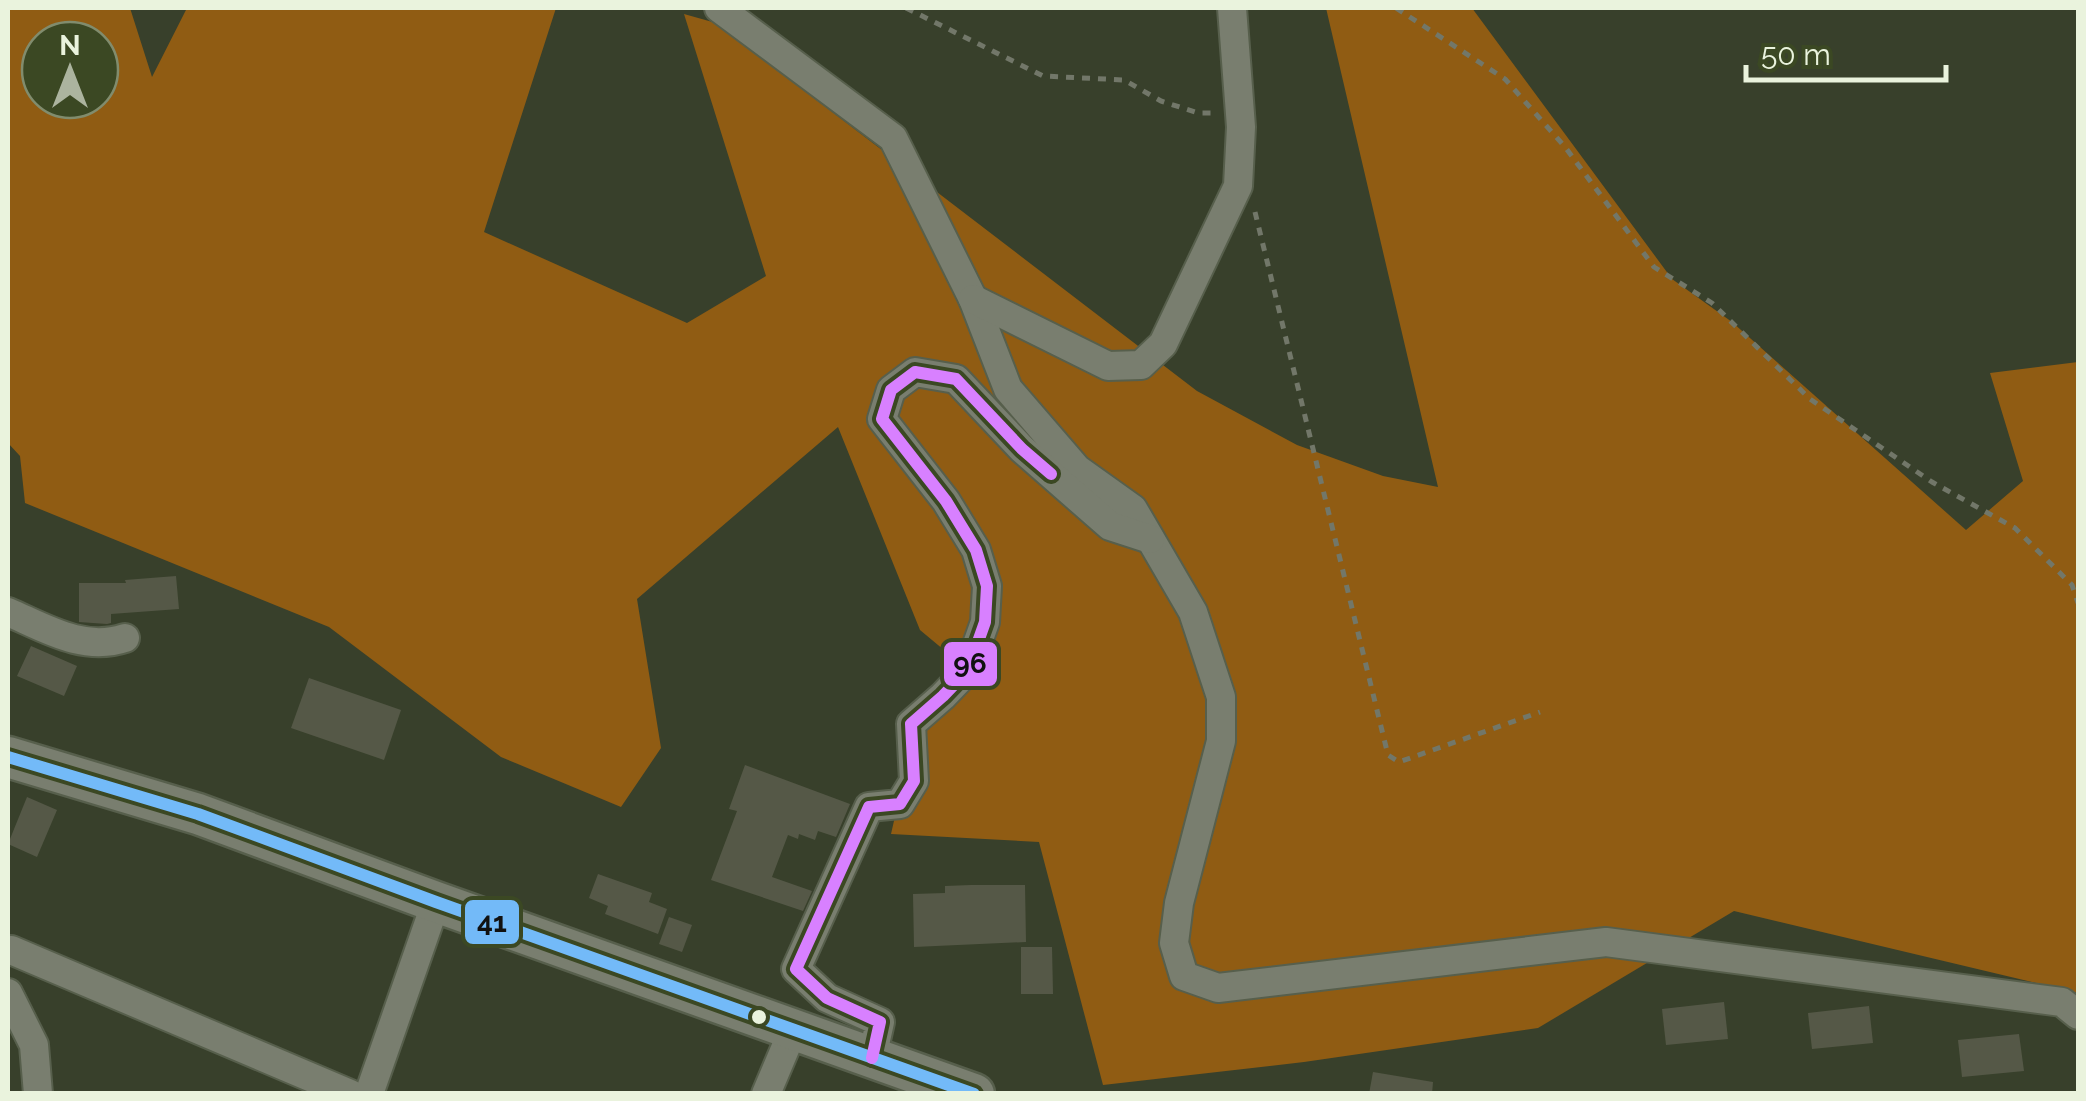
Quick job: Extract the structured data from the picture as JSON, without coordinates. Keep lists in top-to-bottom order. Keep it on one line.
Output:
{"lines":["transit line 96","transit line 41"],"scale_bar":"50 m","north":"top"}
